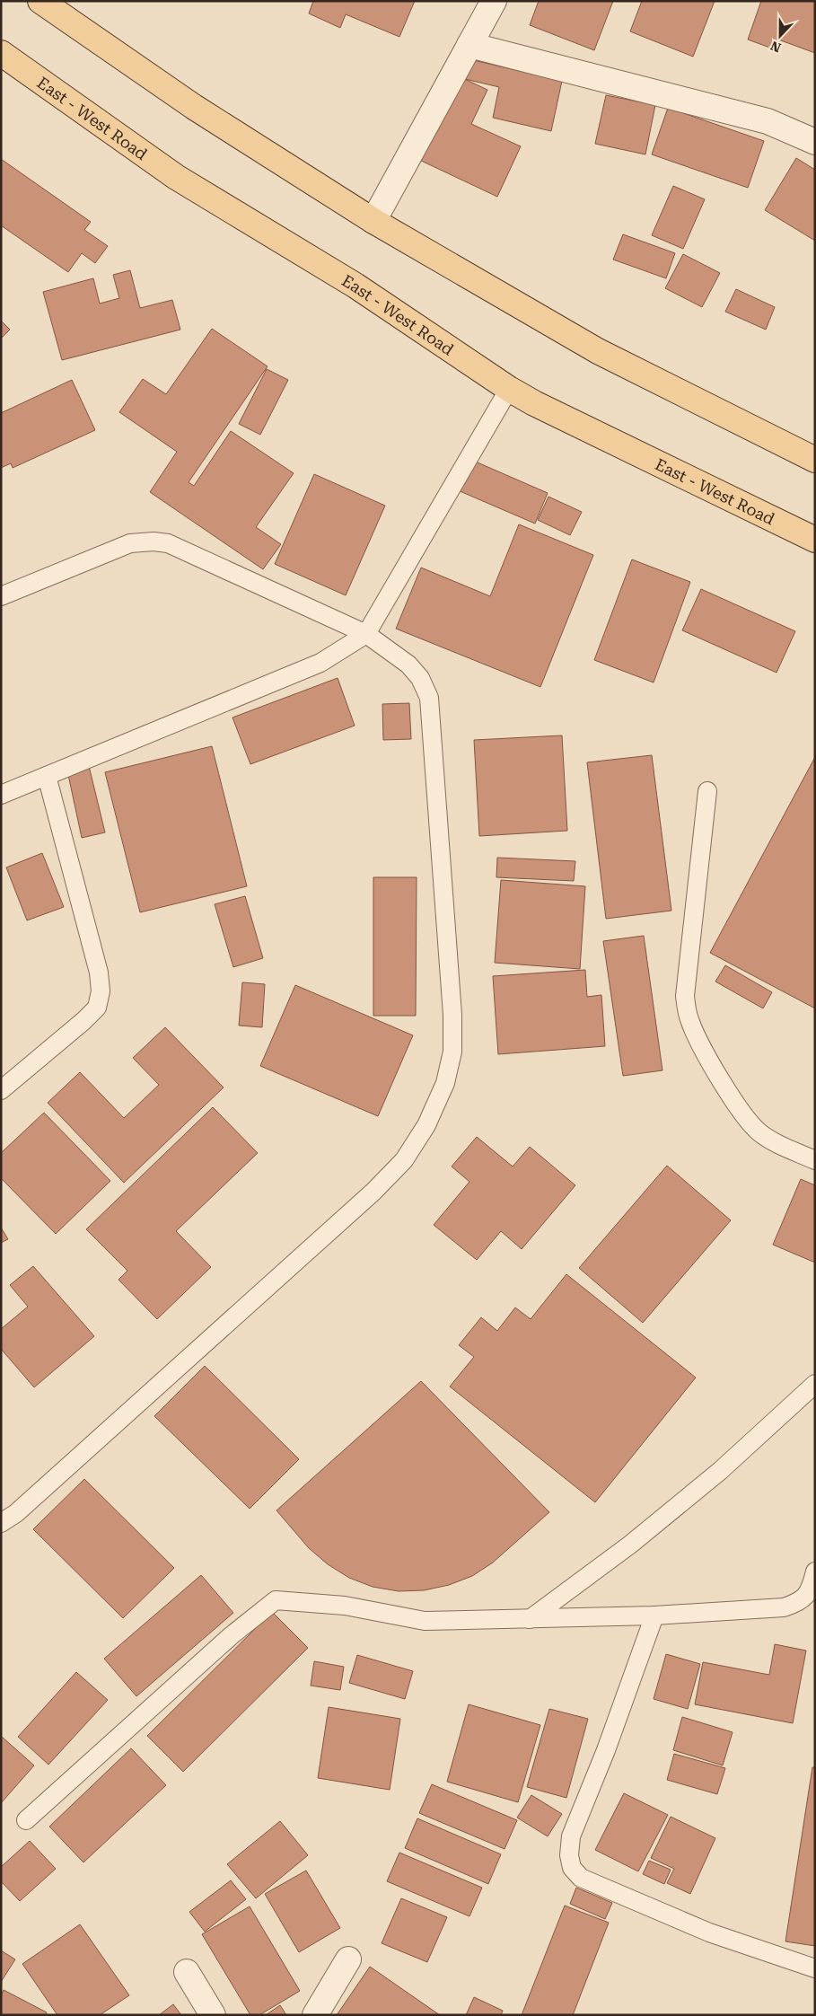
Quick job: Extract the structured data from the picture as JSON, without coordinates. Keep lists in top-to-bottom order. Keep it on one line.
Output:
{"streets":{"main road":["East - West Road"]},"north":"bottom"}
